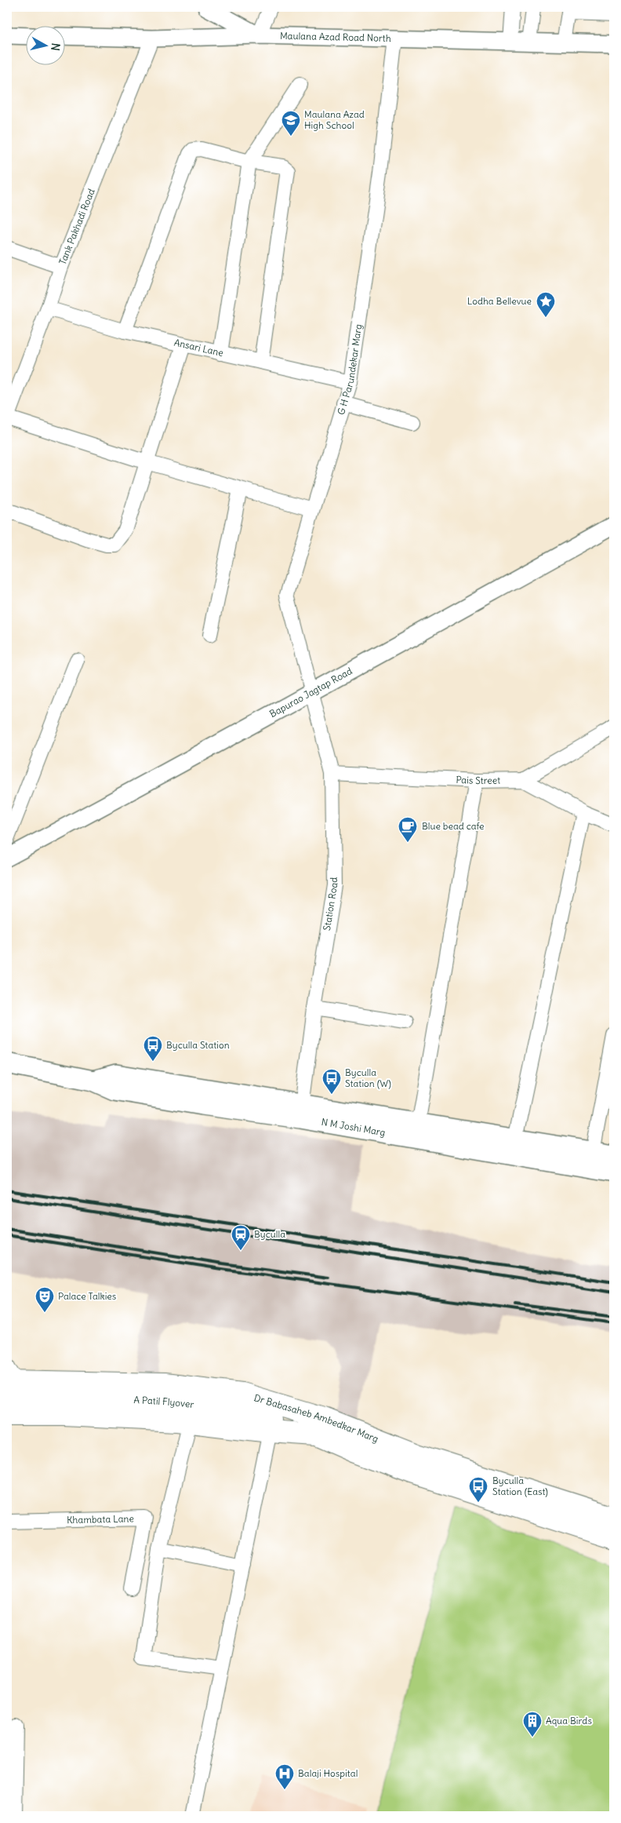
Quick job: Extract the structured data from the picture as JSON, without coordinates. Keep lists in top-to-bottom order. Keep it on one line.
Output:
{"streets":{"highway":["A Patil Flyover","Dr Babasaheb Ambedkar Marg"],"main road":["N M Joshi Marg"],"street":["Maulana Azad Road North","Tank Pakhadi Road","Ansari Lane","G H Parundekar Marg","Bapurao Jagtap Road","Pais Street","Station Road","Khambata Lane"]},"crossings":[["Maulana Azad Road North","Tank Pakhadi Road"],["Maulana Azad Road North","G H Parundekar Marg"],["Tank Pakhadi Road","Ansari Lane"],["Ansari Lane","G H Parundekar Marg"],["G H Parundekar Marg","Bapurao Jagtap Road"],["G H Parundekar Marg","Station Road"],["Bapurao Jagtap Road","Station Road"],["Pais Street","Station Road"],["Station Road","N M Joshi Marg"],["A Patil Flyover","Dr Babasaheb Ambedkar Marg"]],"places":{"school or university":["Maulana Azad High School"],"place":["Lodha Bellevue"],"cafe":["Blue bead cafe"],"bus stop":["Byculla Station","Byculla Station (W)","Byculla Station (East)"],"station":["Byculla"],"theatre":["Palace Talkies"],"building":["Aqua Birds"],"hospital":["Balaji Hospital"]},"north":"right"}
